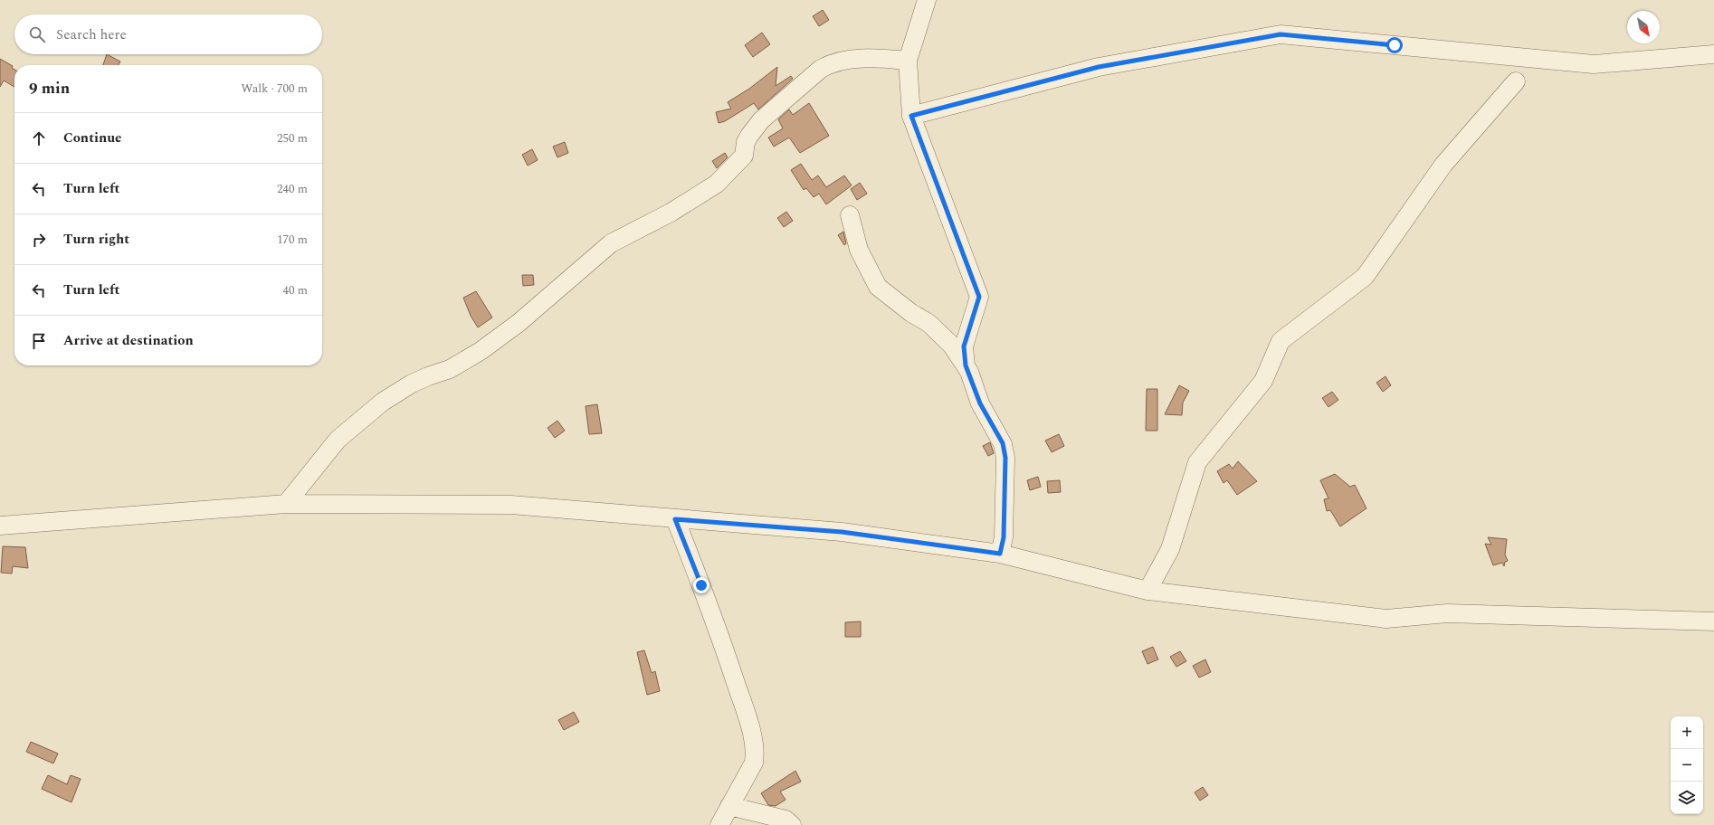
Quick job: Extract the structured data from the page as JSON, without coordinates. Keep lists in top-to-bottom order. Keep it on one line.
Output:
{"north":"bottom right","page":{"search":"Search here","heading":["9 min","Walk · 700 m"],"list":[["Continue","250 m"],["Turn left","240 m"],["Turn right","170 m"],["Turn left","40 m"],"Arrive at destination"],"map_buttons":["+","−"]}}
